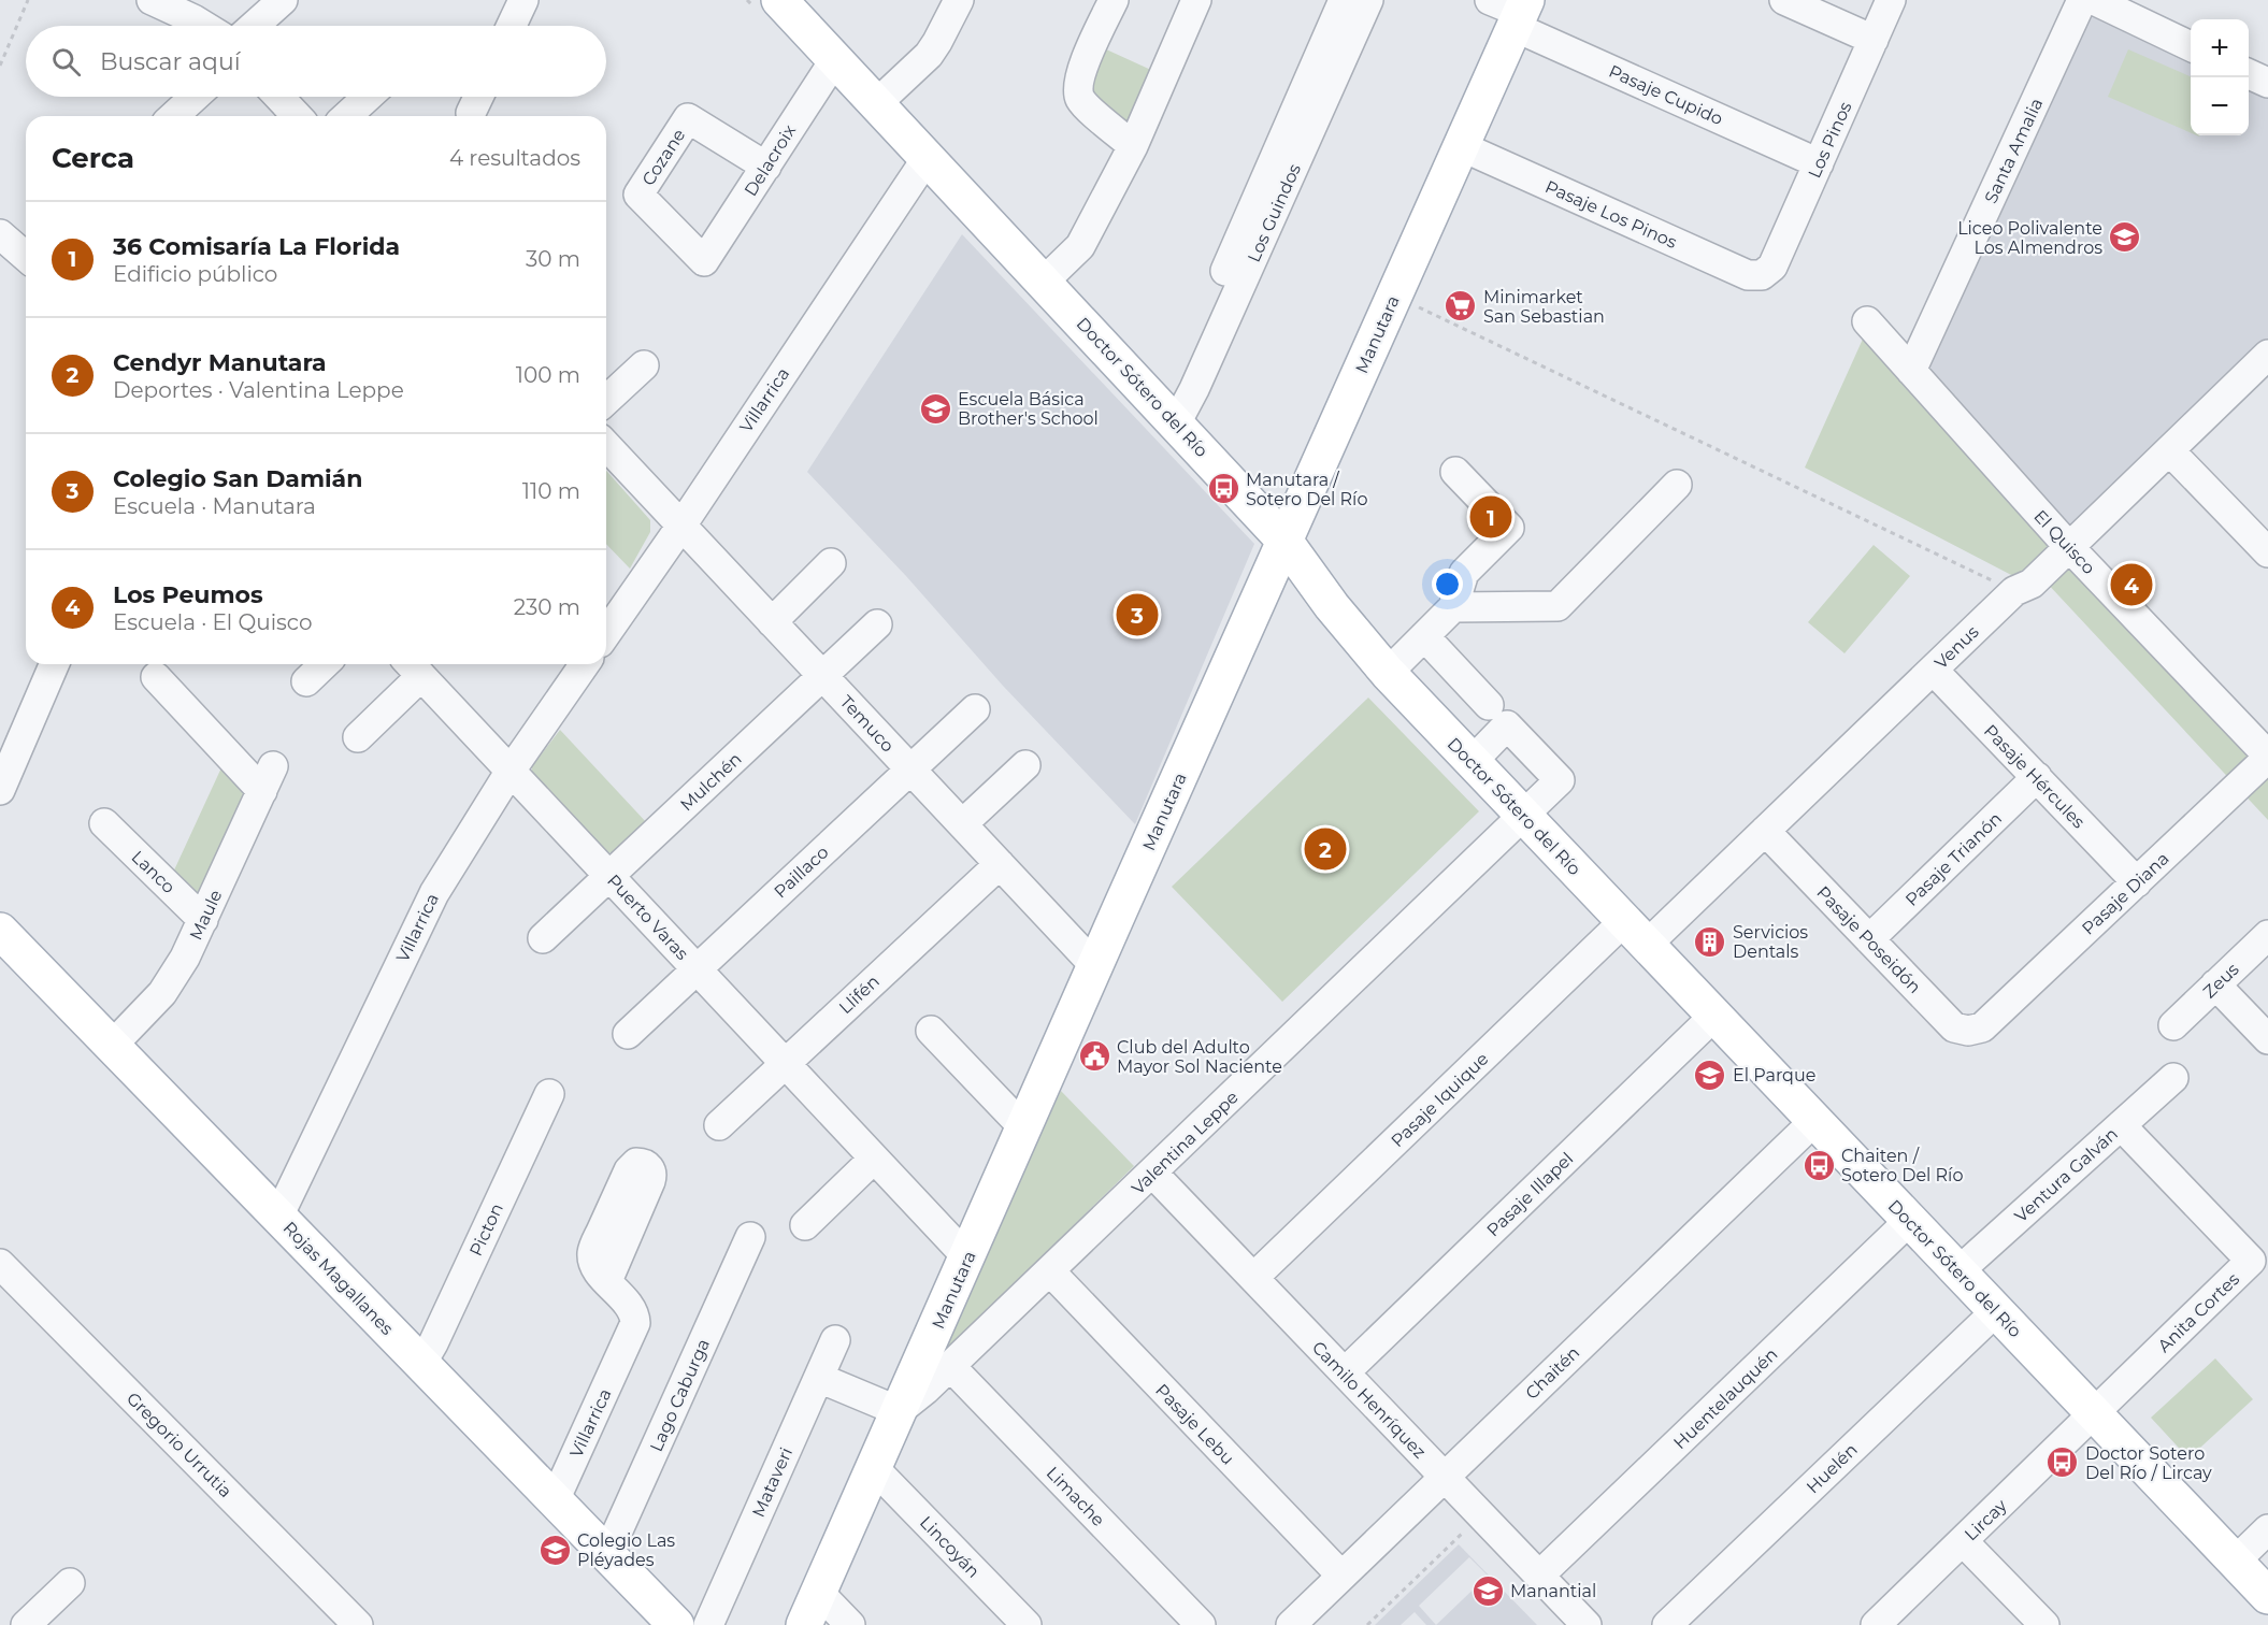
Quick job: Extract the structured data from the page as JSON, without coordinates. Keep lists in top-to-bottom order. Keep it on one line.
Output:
{"streets":{"main road":["Manutara","Doctor Sótero del Río","Rojas Magallanes"],"street":["Pasaje Cupido","Los Pinos","Santa Amalia","Cozane","Delacroix","Los Guindos","Pasaje Los Pinos","Villarrica","El Quisco","Venus","Temuco","Pasaje Hércules","Mulchén","Pasaje Trianón","Lanco","Paillaco","Pasaje Diana","Maule","Puerto Varas","Pasaje Poseidón","Zeus","Llifén","Pasaje Iquique","Valentina Leppe","Ventura Galván","Pasaje Illapel","Picton","Anita Cortes","Chaitén","Lago Caburga","Huentelauquén","Camilo Henríquez","Pasaje Lebu","Gregorio Urrutia","Huelén","Mataveri","Limache","Lircay","Lincoyán"]},"crossings":[["Pasaje Cupido","Los Pinos"],["Pasaje Cupido","Manutara"],["Los Pinos","Pasaje Los Pinos"],["Santa Amalia","El Quisco"],["Cozane","Delacroix"],["Delacroix","Doctor Sótero del Río"],["Los Guindos","Doctor Sótero del Río"],["Pasaje Los Pinos","Manutara"],["Manutara","Doctor Sótero del Río"],["Manutara","Temuco"],["Manutara","Puerto Varas"],["Manutara","Valentina Leppe"],["Manutara","Lincoyán"],["Doctor Sótero del Río","Villarrica"],["Doctor Sótero del Río","Venus"],["Doctor Sótero del Río","Pasaje Iquique"],["Doctor Sótero del Río","Valentina Leppe"],["Doctor Sótero del Río","Ventura Galván"],["Doctor Sótero del Río","Pasaje Illapel"],["Doctor Sótero del Río","Anita Cortes"],["Doctor Sótero del Río","Chaitén"],["Doctor Sótero del Río","Huentelauquén"],["Doctor Sótero del Río","Huelén"],["Doctor Sótero del Río","Lircay"],["Villarrica","Temuco"],["Villarrica","Puerto Varas"],["Villarrica","Rojas Magallanes"],["El Quisco","Venus"],["El Quisco","Pasaje Diana"],["Venus","Pasaje Hércules"],["Venus","Pasaje Poseidón"],["Venus","Pasaje Iquique"],["Temuco","Mulchén"],["Temuco","Paillaco"],["Temuco","Llifén"],["Pasaje Hércules","Pasaje Trianón"],["Pasaje Hércules","Pasaje Diana"],["Mulchén","Puerto Varas"],["Pasaje Trianón","Pasaje Poseidón"],["Lanco","Maule"],["Paillaco","Puerto Varas"],["Pasaje Diana","Pasaje Poseidón"],["Maule","Rojas Magallanes"],["Puerto Varas","Llifén"],["Pasaje Iquique","Camilo Henríquez"],["Valentina Leppe","Camilo Henríquez"],["Valentina Leppe","Pasaje Lebu"],["Valentina Leppe","Limache"],["Ventura Galván","Anita Cortes"],["Pasaje Illapel","Camilo Henríquez"],["Picton","Rojas Magallanes"],["Rojas Magallanes","Lago Caburga"],["Anita Cortes","Lircay"],["Chaitén","Camilo Henríquez"],["Chaitén","Pasaje Lebu"],["Huentelauquén","Camilo Henríquez"]],"places":{"school or university":["Liceo Polivalente Los Almendros","Escuela Básica Brother's School","El Parque","Colegio Las Pléyades","Manantial"],"supermarket":["Minimarket San Sebastian"],"bus stop":["Manutara / Sotero Del Río","Chaiten / Sotero Del Río","Doctor Sotero Del Río / Lircay"],"building":["Servicios Dentals"],"public building":["Club del Adulto Mayor Sol Naciente"]},"page":{"map_buttons":["+","−"],"search":"Buscar aquí","heading":["Cerca","4 resultados"],"list":[{"mark":"1","name":"36 Comisaría La Florida","note":"Edificio público","value":"30 m"},{"mark":"2","name":"Cendyr Manutara","note":"Deportes · Valentina Leppe","value":"100 m"},{"mark":"3","name":"Colegio San Damián","note":"Escuela · Manutara","value":"110 m"},{"mark":"4","name":"Los Peumos","note":"Escuela · El Quisco","value":"230 m"}],"pins":["1","4","3","2"]}}
